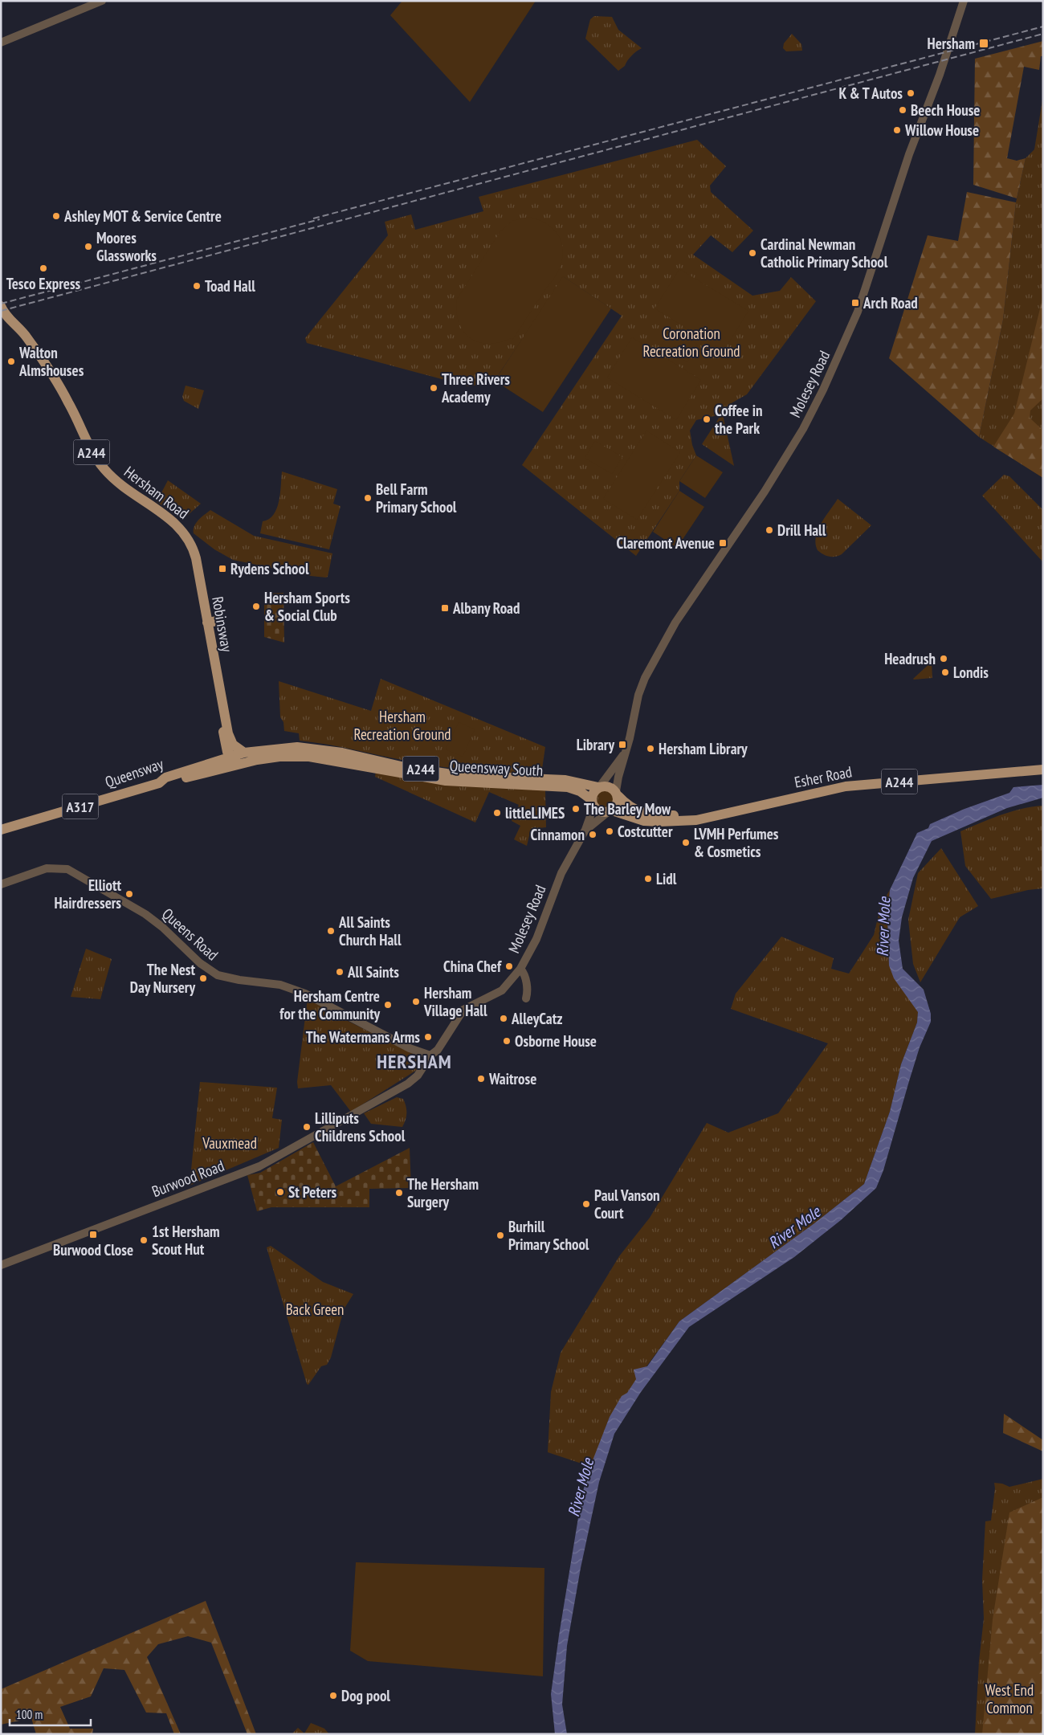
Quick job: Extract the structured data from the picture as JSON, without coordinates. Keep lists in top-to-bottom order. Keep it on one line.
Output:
{"streets":{"main road":["A244","Hersham Road","Robinsway","Queensway South","Queensway","Esher Road","A317"],"street":["Molesey Road","Queens Road","Burwood Road"]},"crossings":[["Molesey Road","Queensway South"],["Molesey Road","Esher Road"],["Molesey Road","Queens Road"],["Molesey Road","Burwood Road"],["A244","Robinsway"],["A244","Queensway South"],["A244","Queensway"],["Hersham Road","Robinsway"],["Robinsway","Queensway South"],["Robinsway","Queensway"],["Queensway South","Queensway"],["Queensway South","Esher Road"],["Queens Road","Burwood Road"]],"districts":["HERSHAM"],"water":["River Mole"],"parks":["Coronation Recreation Ground","Hersham Recreation Ground","Vauxmead","Back Green","West End Common"],"places":{"transit":["Hersham","Arch Road","Claremont Avenue","Rydens School","Albany Road","Library","Burwood Close"],"other":["K & T Autos","Beech House","Willow House","Ashley MOT & Service Centre","Moores Glassworks","Cardinal Newman Catholic Primary School","Tesco Express","Toad Hall","Walton Almshouses","Three Rivers Academy","Coffee in the Park","Bell Farm Primary School","Drill Hall","Hersham Sports & Social Club","Headrush","Londis","Hersham Library","The Barley Mow","littleLIMES","Costcutter","Cinnamon","LVMH Perfumes & Cosmetics","Lidl","Elliott Hairdressers","All Saints Church Hall","China Chef","All Saints","The Nest Day Nursery","Hersham Village Hall","Hersham Centre for the Community","AlleyCatz","The Watermans Arms","Osborne House","Waitrose","Lilliputs Childrens School","St Peters","The Hersham Surgery","Paul Vanson Court","Burhill Primary School","1st Hersham Scout Hut","Dog pool"]},"scale_bar":"100 m"}
